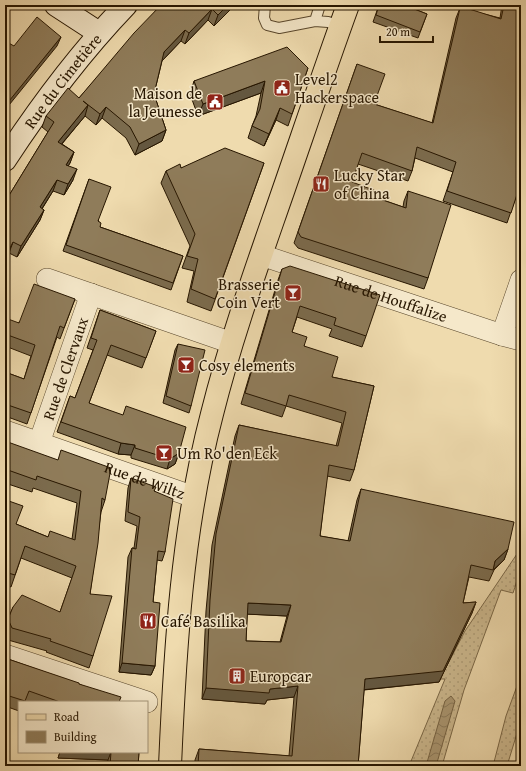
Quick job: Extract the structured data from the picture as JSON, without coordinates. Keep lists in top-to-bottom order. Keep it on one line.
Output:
{"streets":{"street":["Rue du Cimetière","Rue de Houffalize","Rue de Clervaux","Rue de Wiltz"]},"crossings":[["Rue de Clervaux","Rue de Wiltz"]],"places":{"public building":["Level2 Hackerspace","Maison de la Jeunesse"],"restaurant":["Lucky Star of China","Café Basilika"],"bar":["Brasserie Coin Vert","Cosy elements","Um Ro'den Eck"],"building":["Europcar"]},"legend":["Road","Building"],"scale_bar":"20 m"}
